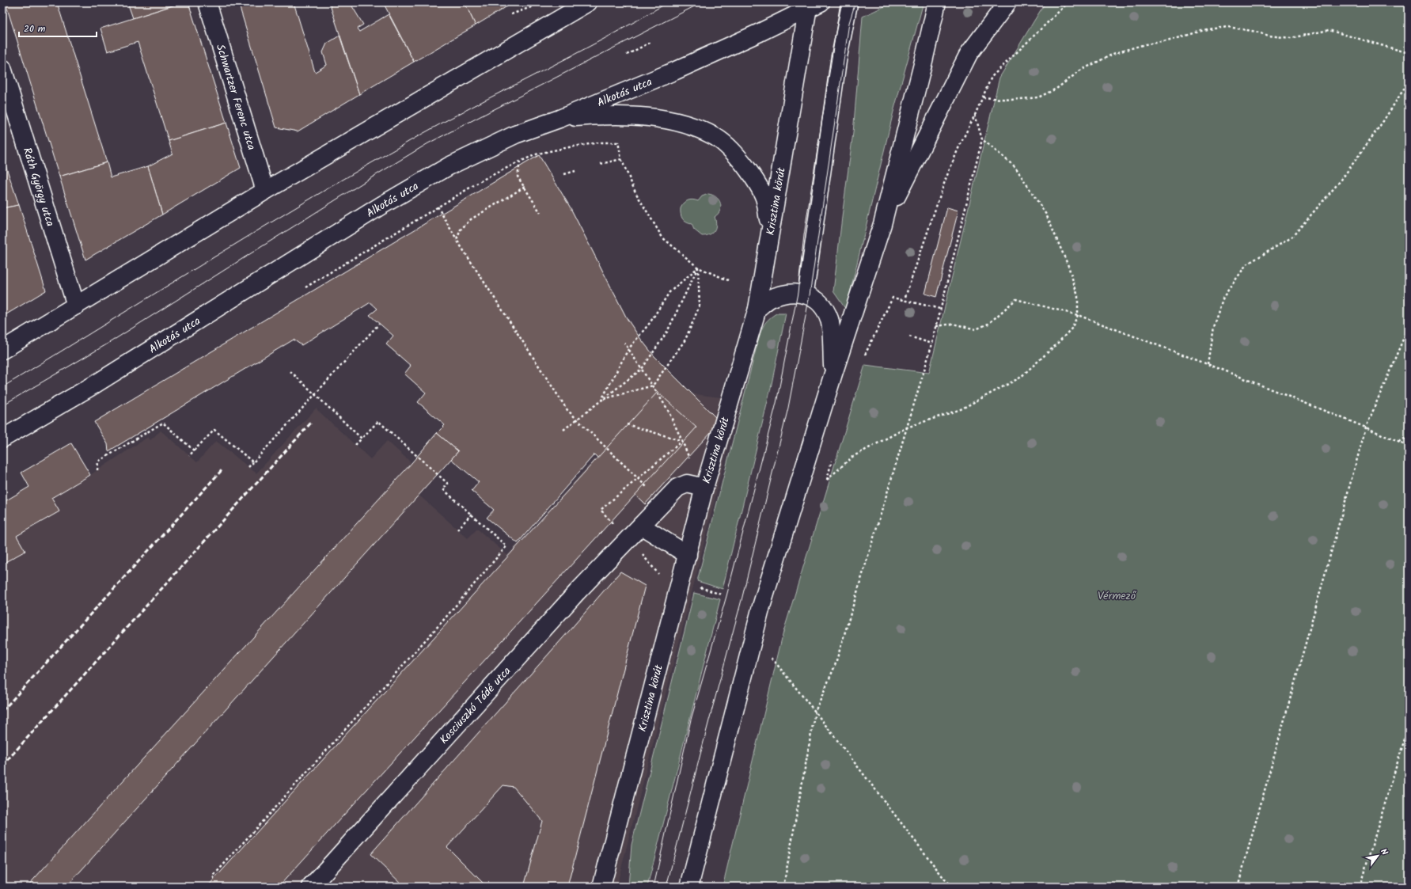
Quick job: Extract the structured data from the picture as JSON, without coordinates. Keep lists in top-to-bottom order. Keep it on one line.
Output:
{"streets":{"street":["Alkotás utca","Schwartzer Ferenc utca","Ráth György utca","Krisztina körút","Kosciuszkó Tádé utca"]},"crossings":[["Alkotás utca","Krisztina körút"],["Krisztina körút","Kosciuszkó Tádé utca"]],"parks":["Vérmező"],"scale_bar":"20 m","north":"top right"}
